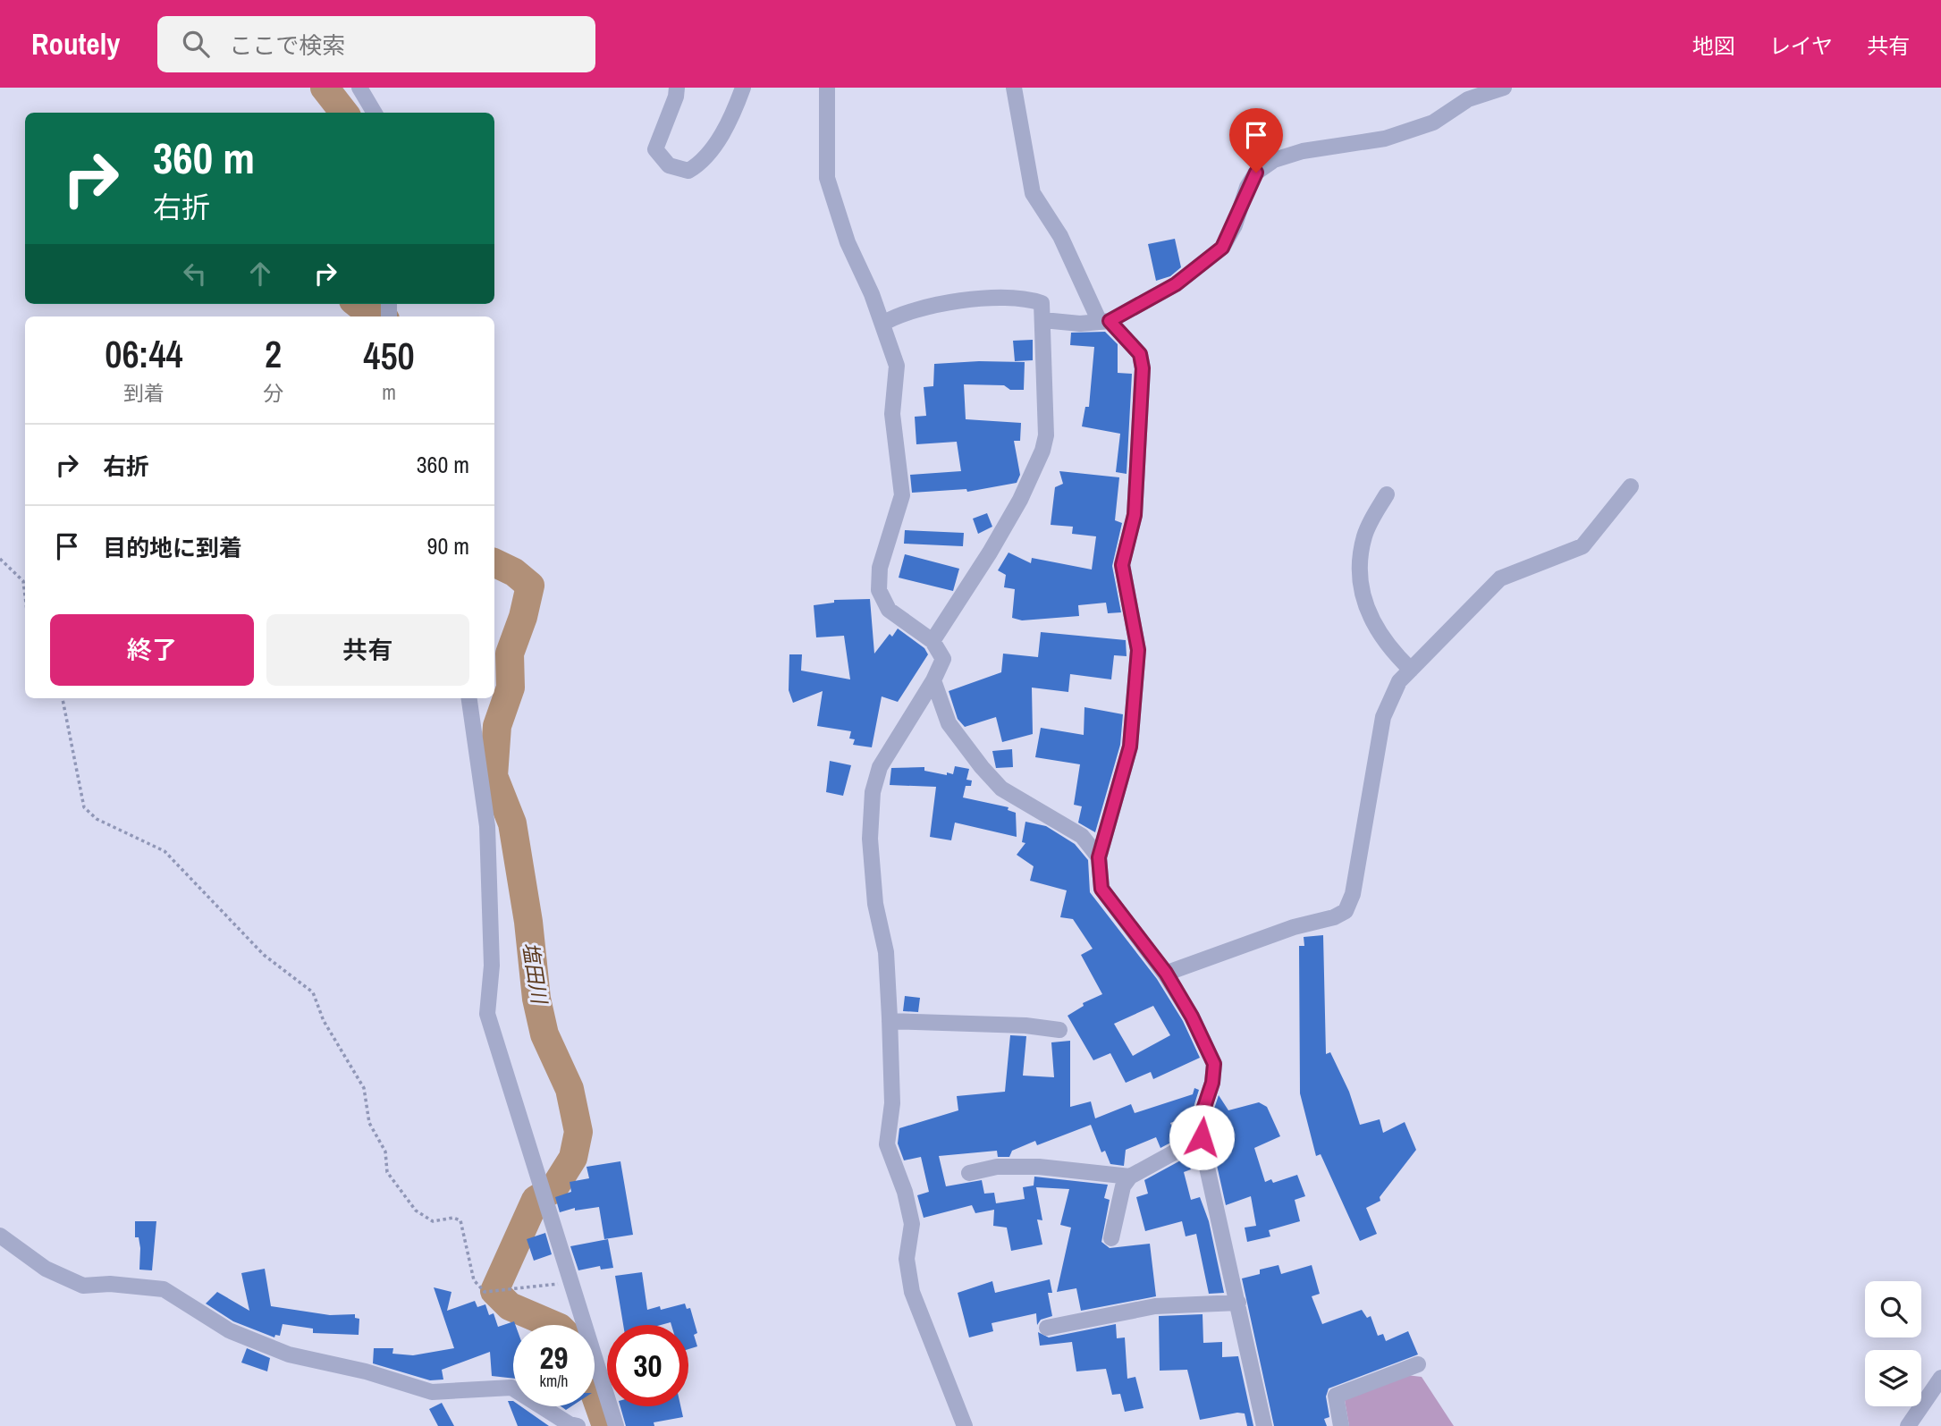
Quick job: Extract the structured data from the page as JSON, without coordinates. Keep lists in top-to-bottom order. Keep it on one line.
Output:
{"water":["塩田川"],"page":{"header":"Routely","search":"ここで検索","nav":["地図","レイヤ","共有"],"turn":["360 m","右折"],"eta":["06:44","到着","2","分","450","m"],"list":[{"name":"右折","value":"360 m"},{"name":"目的地に到着","value":"90 m"}],"buttons":["終了","共有"],"speed":"29 km/h","limit":"30"}}
